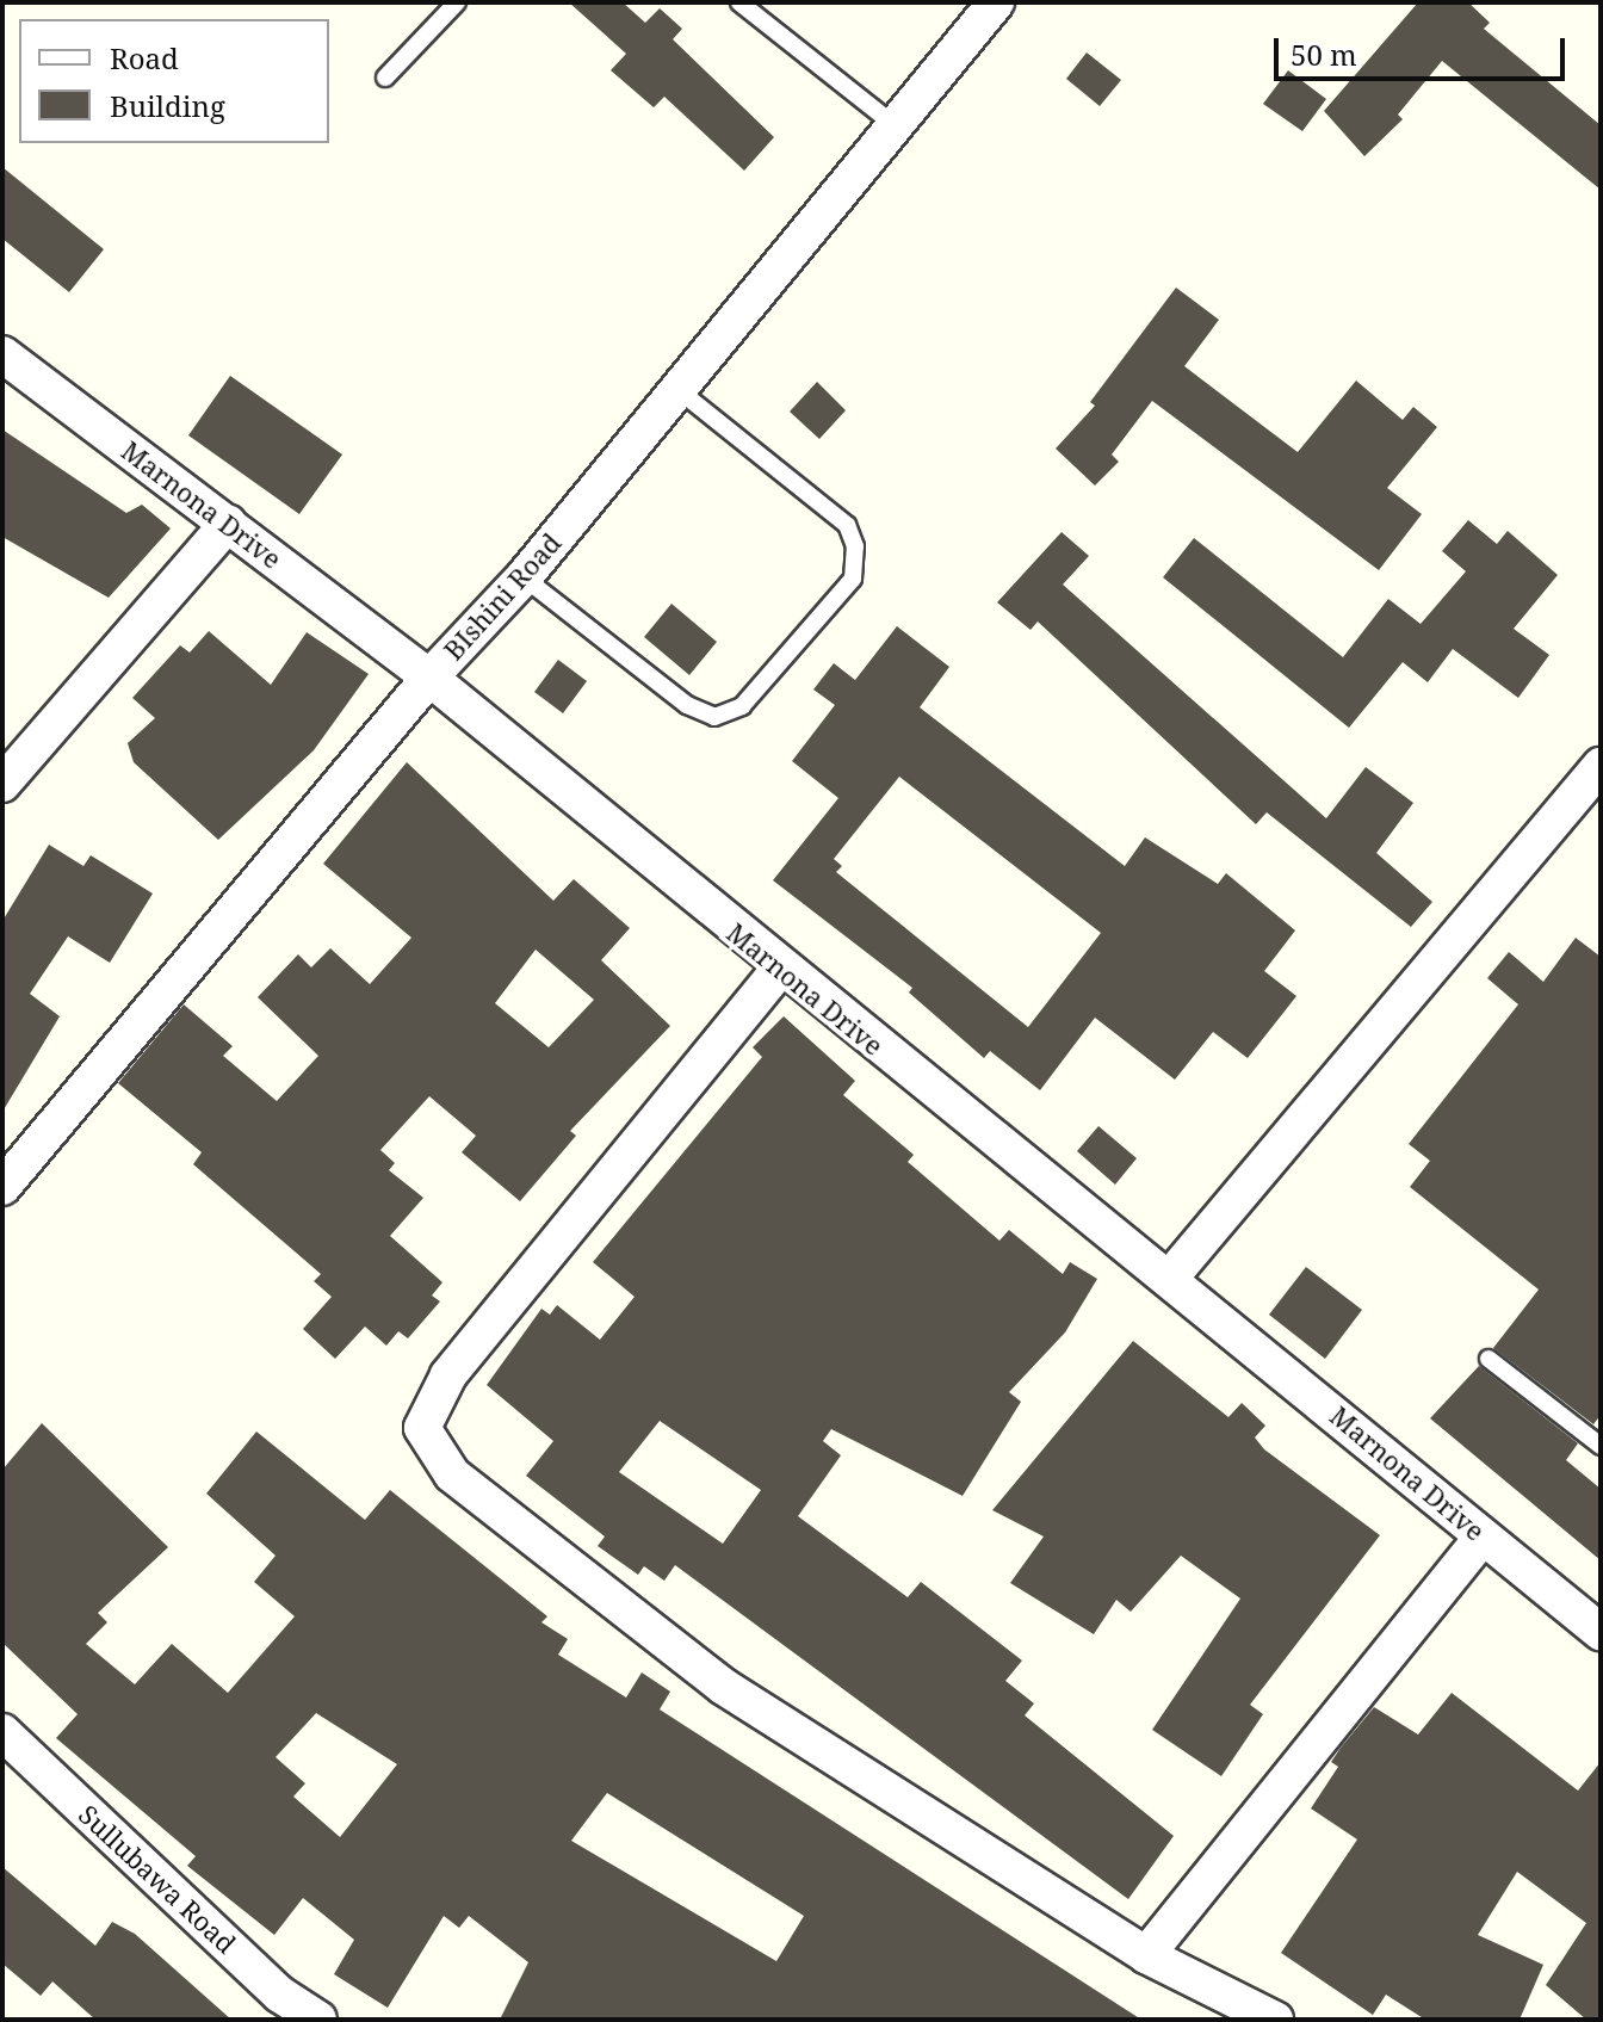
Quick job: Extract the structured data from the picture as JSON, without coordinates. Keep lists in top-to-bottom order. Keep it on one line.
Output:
{"streets":{"street":["Marnona Drive","BIshini Road","Sullubawa Road"]},"crossings":[["Marnona Drive","BIshini Road"]],"legend":["Road","Building"],"scale_bar":"50 m"}
